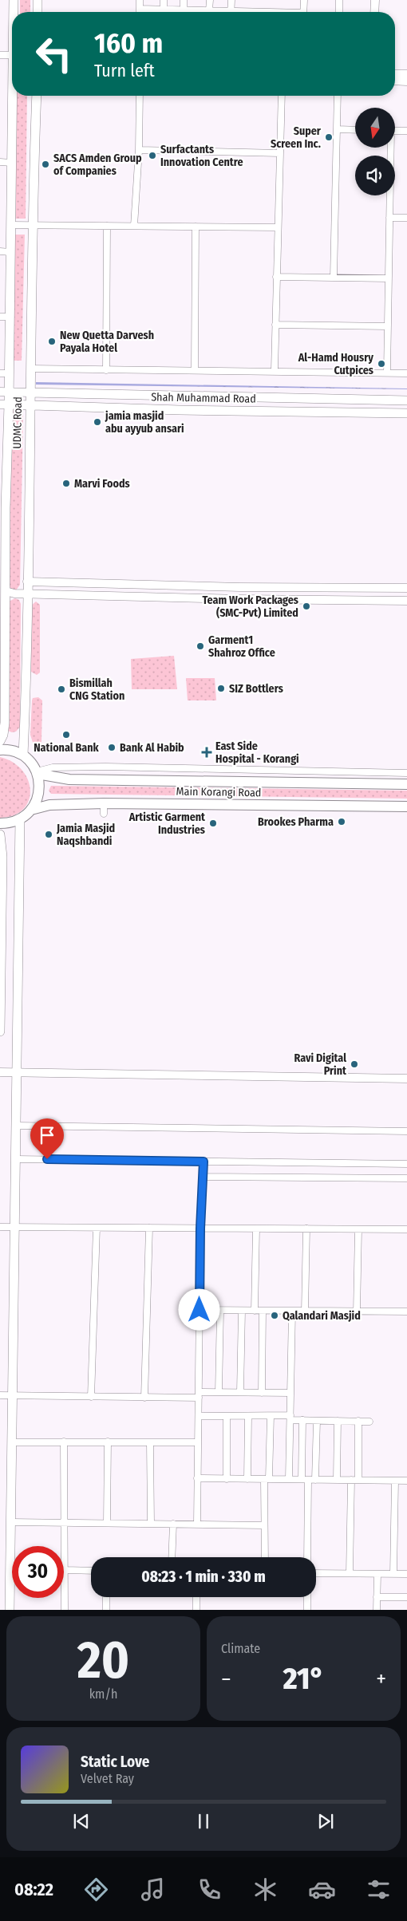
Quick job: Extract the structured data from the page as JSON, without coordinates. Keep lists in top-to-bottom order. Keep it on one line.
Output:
{"streets":{"main road":["Shah Muhammad Road","UDMC Road","Main Korangi Road"]},"crossings":[["Shah Muhammad Road","UDMC Road"]],"places":{"other":["Super Screen Inc.","Surfactants Innovation Centre","SACS Amden Group of Companies","New Quetta Darvesh Payala Hotel","Al-Hamd Housry Cutpices","jamia masjid abu ayyub ansari","Marvi Foods","Team Work Packages (SMC-Pvt) Limited","Garment1 Shahroz Office","SIZ Bottlers","Bismillah CNG Station","National Bank","Bank Al Habib","Brookes Pharma","Artistic Garment Industries","Jamia Masjid Naqshbandi","Ravi Digital Print","Qalandari Masjid"],"health":["East Side Hospital - Korangi"]},"north":"bottom","page":{"turn":["160 m","Turn left"],"limit":"30","trip":"08:23 · 1 min · 330 m","tile":[["20","km/h"],"Climate"],"heat":["−","21°","+"],"song":["Static Love","Velvet Ray"],"tabs":"08:22"}}
